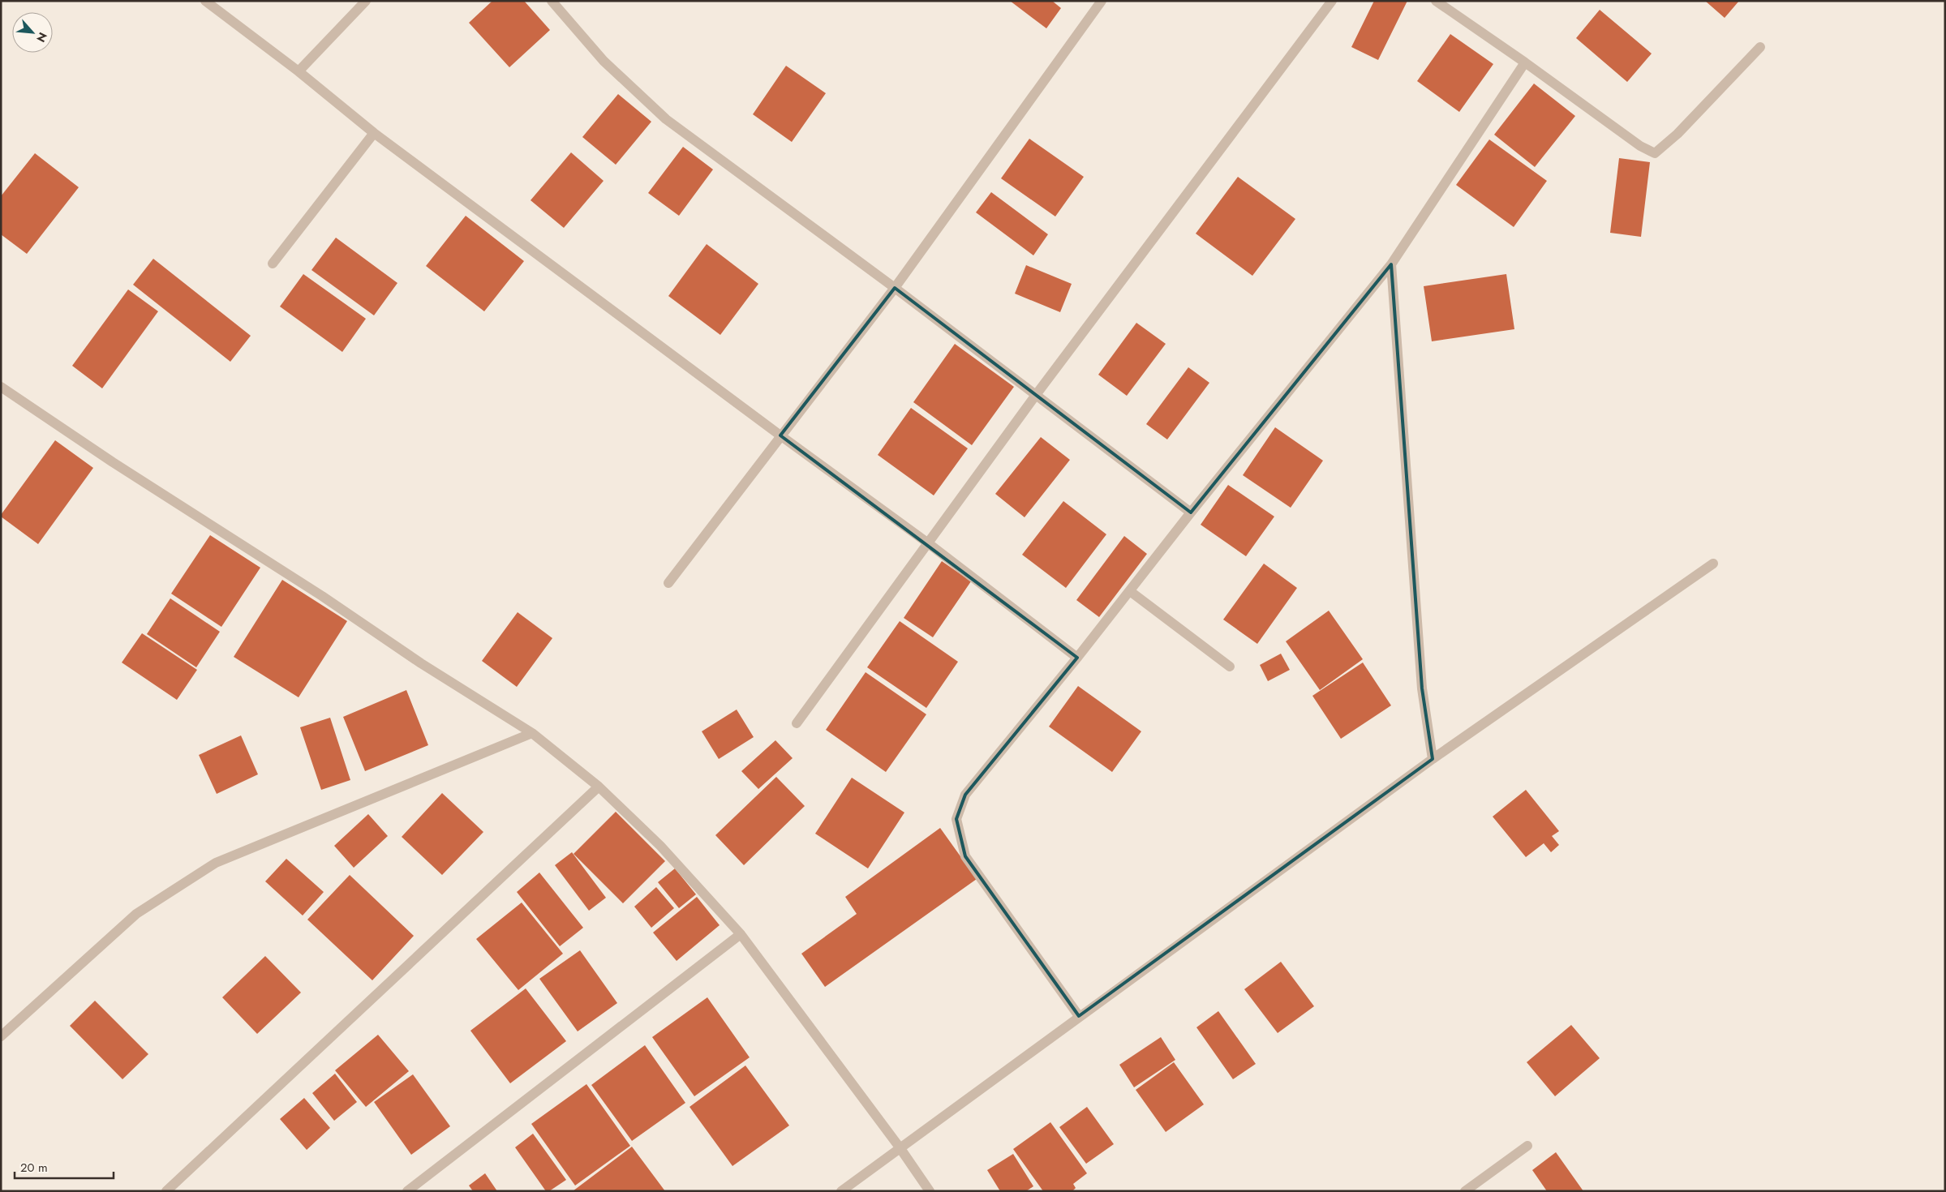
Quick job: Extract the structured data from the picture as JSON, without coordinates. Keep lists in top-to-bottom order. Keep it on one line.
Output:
{"scale_bar":"20 m","north":"bottom right"}
